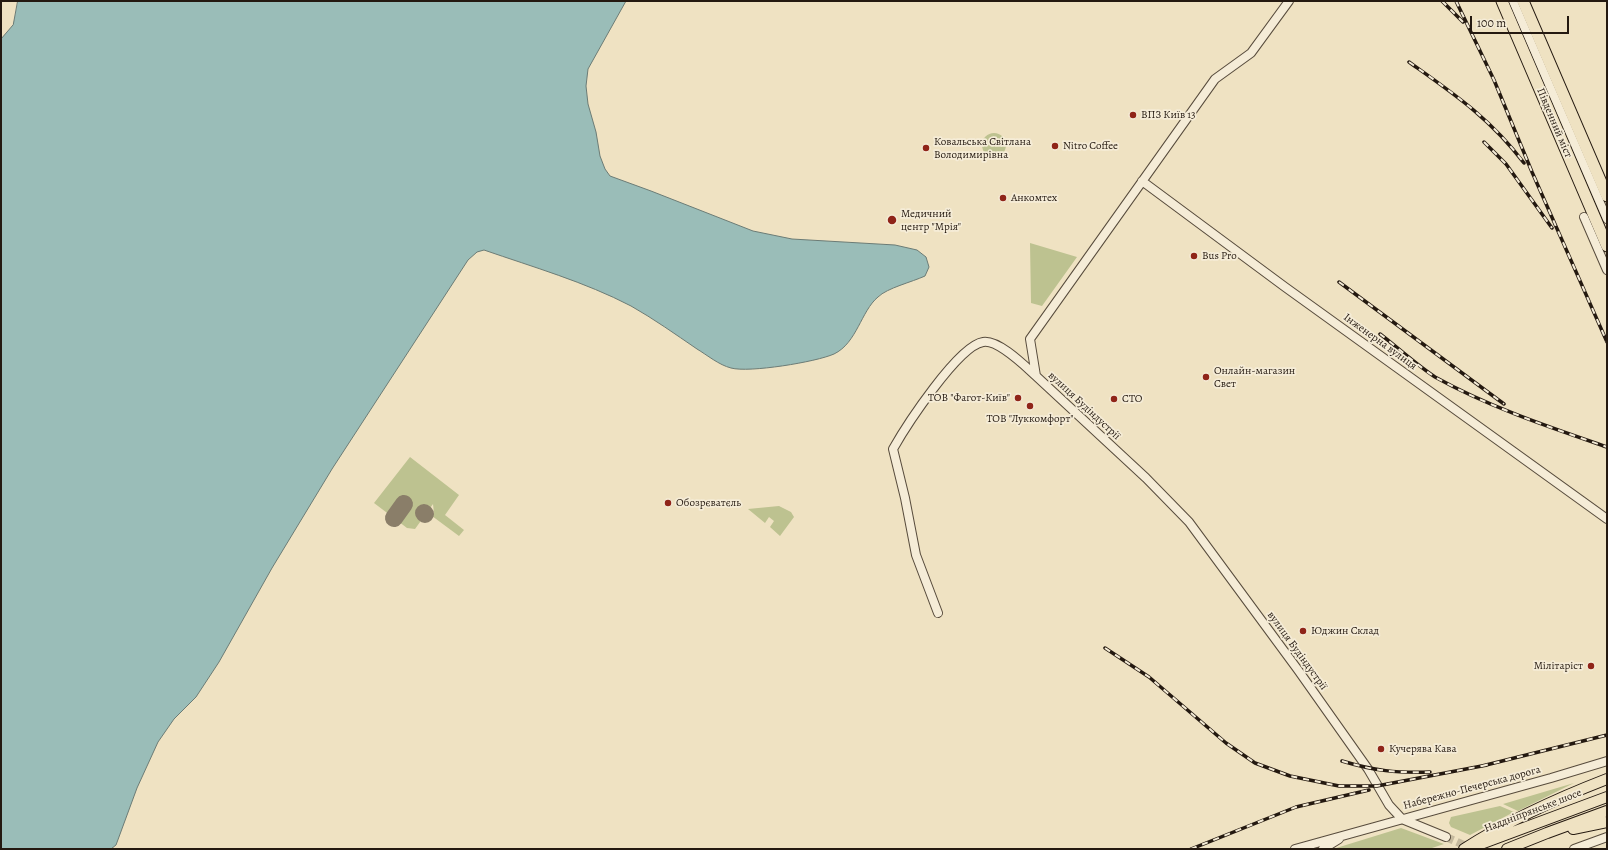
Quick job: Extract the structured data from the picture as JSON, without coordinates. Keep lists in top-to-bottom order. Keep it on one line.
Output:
{"streets":{"highway":["Південний міст"],"main road":["Наддніпрянське шосе"],"street":["Інженерна вулиця","вулиця Будіндустрії","Набережно-Печерська дорога"]},"crossings":[["Інженерна вулиця","вулиця Будіндустрії"],["вулиця Будіндустрії","Набережно-Печерська дорога"]],"places":["ВПЗ Київ 13","Nitro Coffee","Ковальська Світлана Володимирівна","Анкомтех","Медичний центр \"Мрія\"","Bus Pro","Онлайн-магазин Свет","ТОВ \"Фагот-Київ\"","СТО","ТОВ \"Луккомфорт\"","Обозрєватєль","Юджин Склад","Мілітаріст","Кучерява Кава"],"scale_bar":"100 m"}
